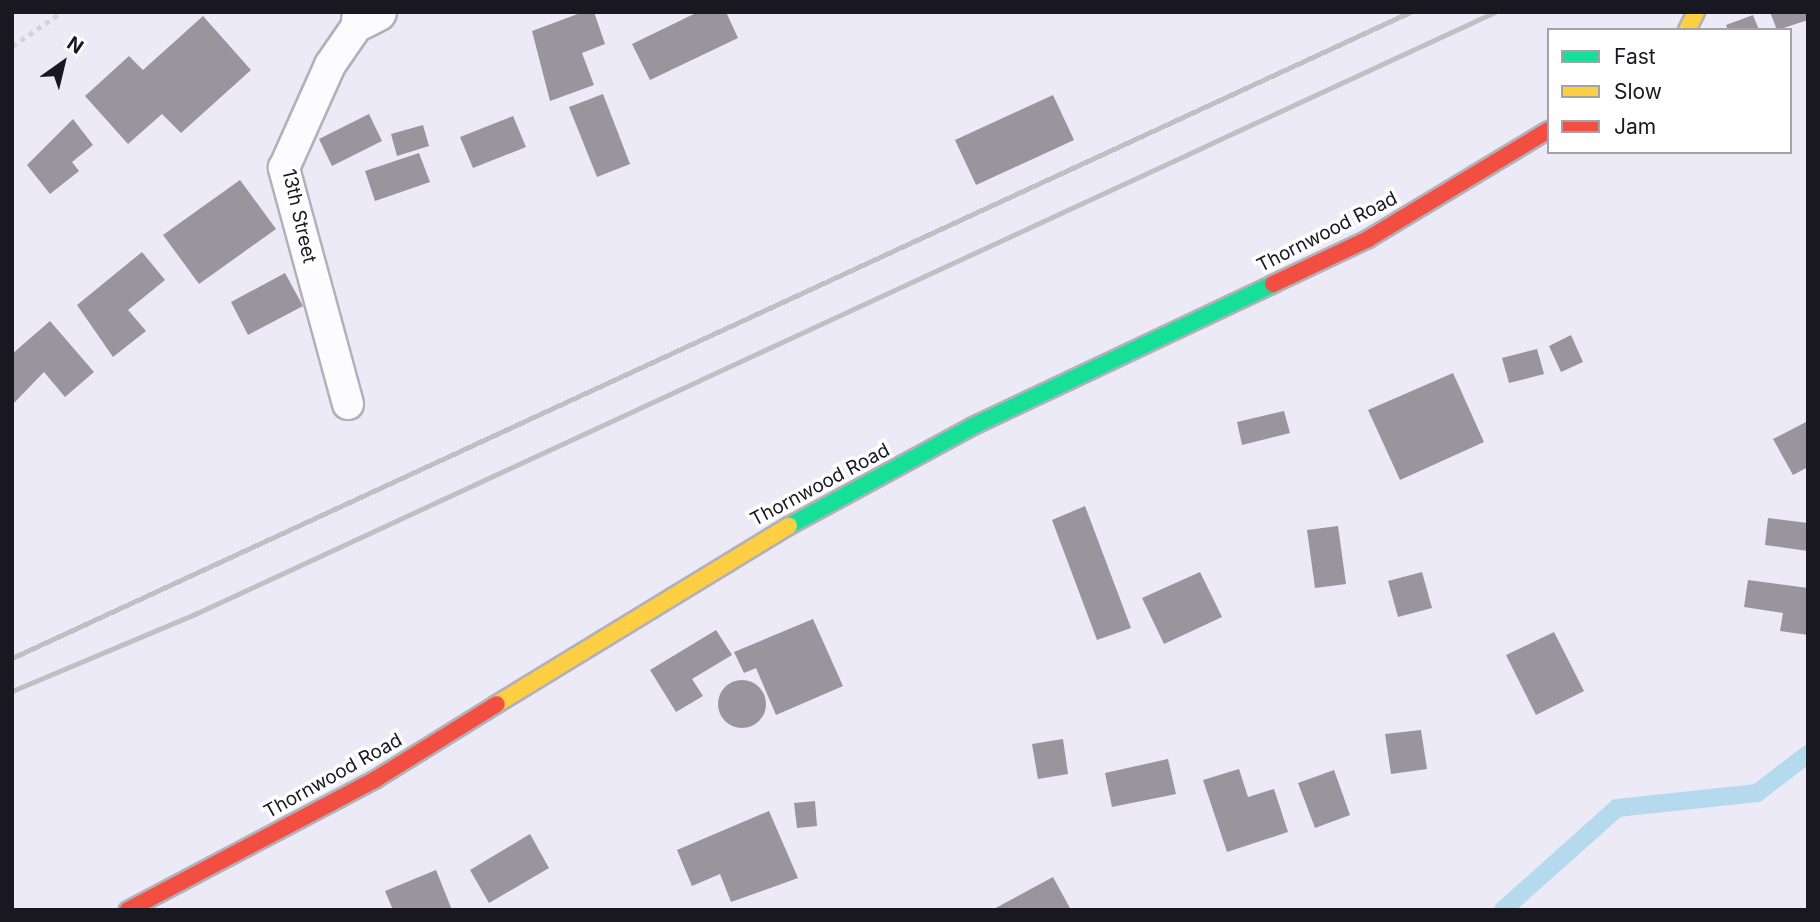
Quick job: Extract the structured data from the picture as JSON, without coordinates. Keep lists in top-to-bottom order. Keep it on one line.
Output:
{"streets":{"street":["Thornwood Road"],"lane":["13th Street"]},"legend":["Fast","Slow","Jam"],"north":"top right"}
